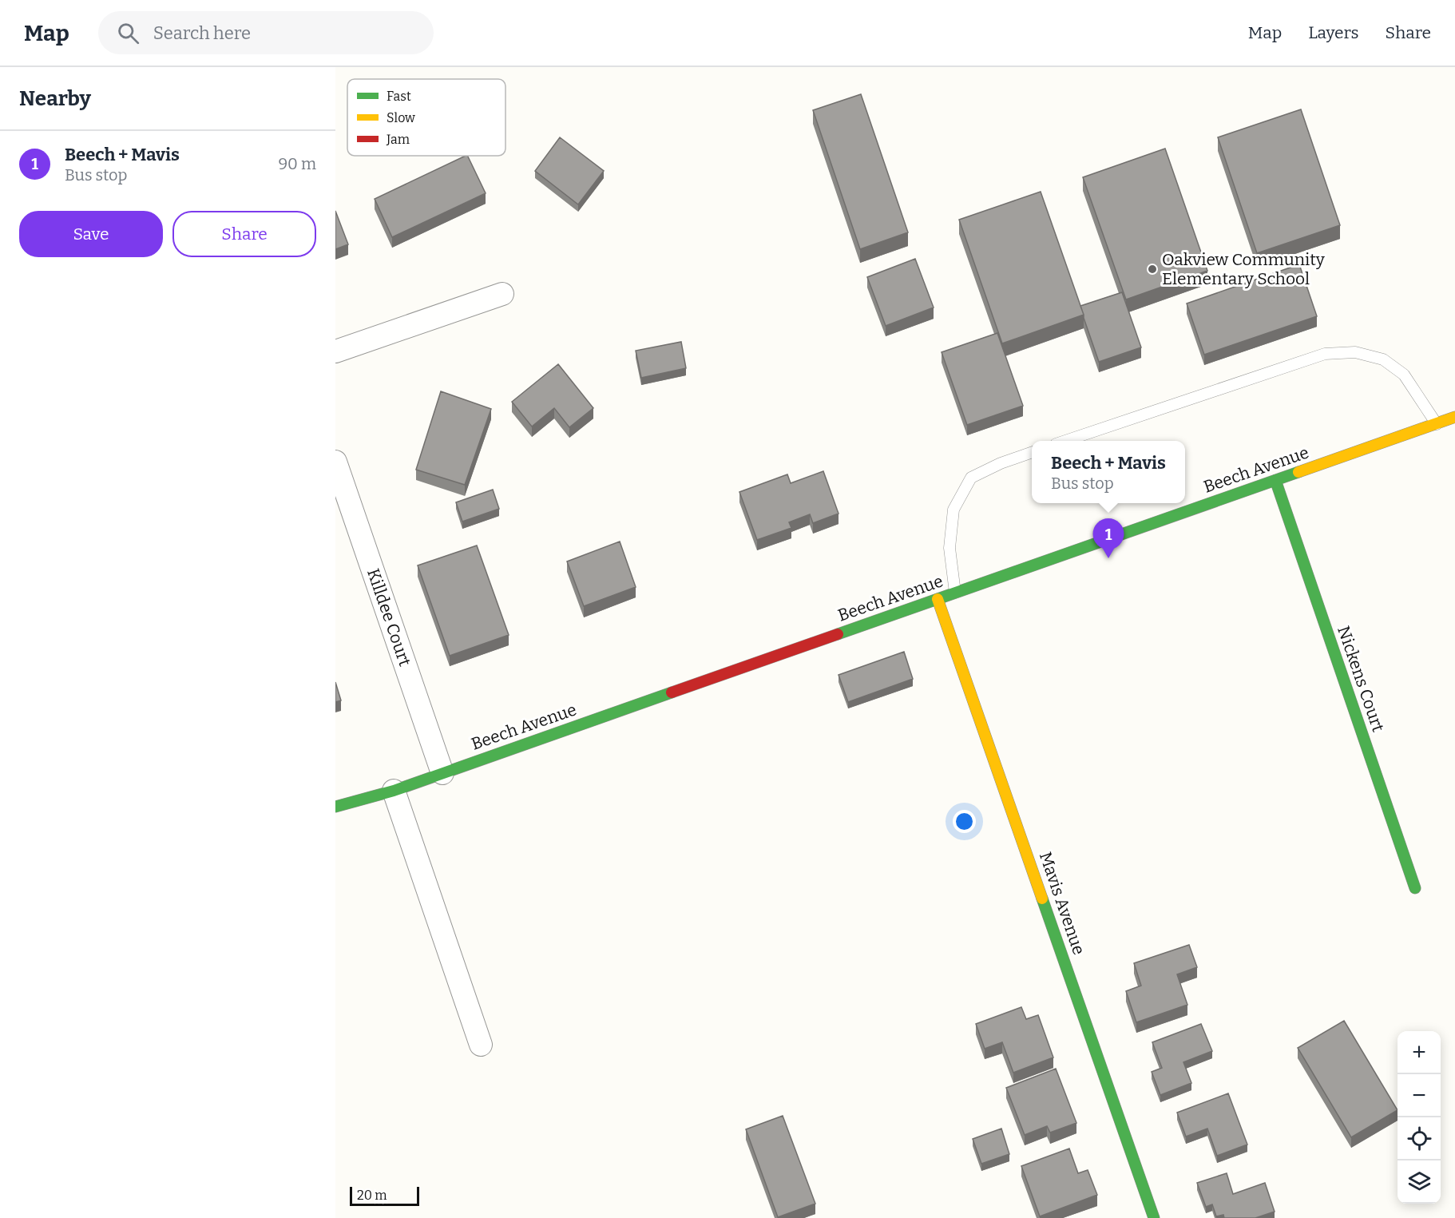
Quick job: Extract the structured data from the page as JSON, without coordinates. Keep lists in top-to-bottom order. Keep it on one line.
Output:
{"streets":{"street":["Beech Avenue","Killdee Court","Nickens Court","Mavis Avenue"]},"crossings":[["Beech Avenue","Killdee Court"],["Beech Avenue","Nickens Court"],["Beech Avenue","Mavis Avenue"]],"places":["Oakview Community Elementary School"],"legend":["Fast","Slow","Jam"],"scale_bar":"20 m","page":{"header":"Map","search":"Search here","nav":["Map","Layers","Share"],"heading":"Nearby","list":[{"mark":"1","name":"Beech + Mavis","note":"Bus stop","value":"90 m"}],"buttons":["Save","Share"],"popup":["Beech + Mavis","Bus stop"],"pins":"1","map_buttons":["+","−"],"scale":"20 m"}}
